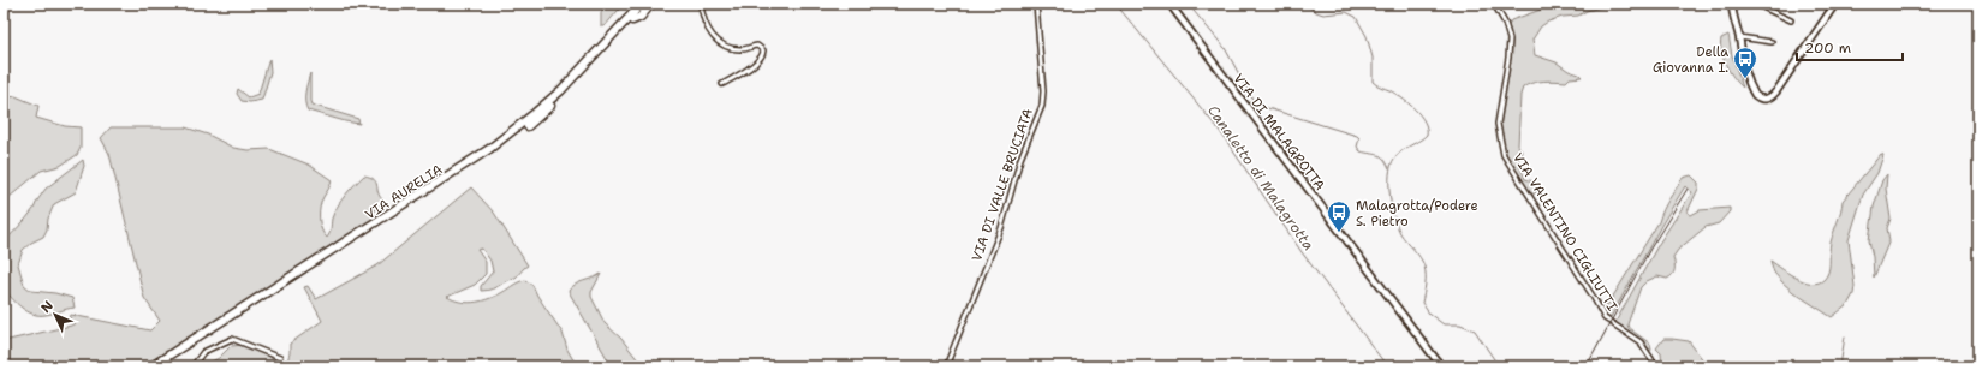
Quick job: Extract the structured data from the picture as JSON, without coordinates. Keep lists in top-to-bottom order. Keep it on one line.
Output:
{"streets":{"highway":["VIA AURELIA"],"main road":["VIA DI MALAGROTTA"],"street":["VIA DI VALLE BRUCIATA","VIA VALENTINO CIGLIUTTI"]},"water":["Canaletto di Malagrotta"],"places":{"bus stop":["Della Giovanna I.","Malagrotta/Podere S. Pietro"]},"scale_bar":"200 m","north":"top left"}
